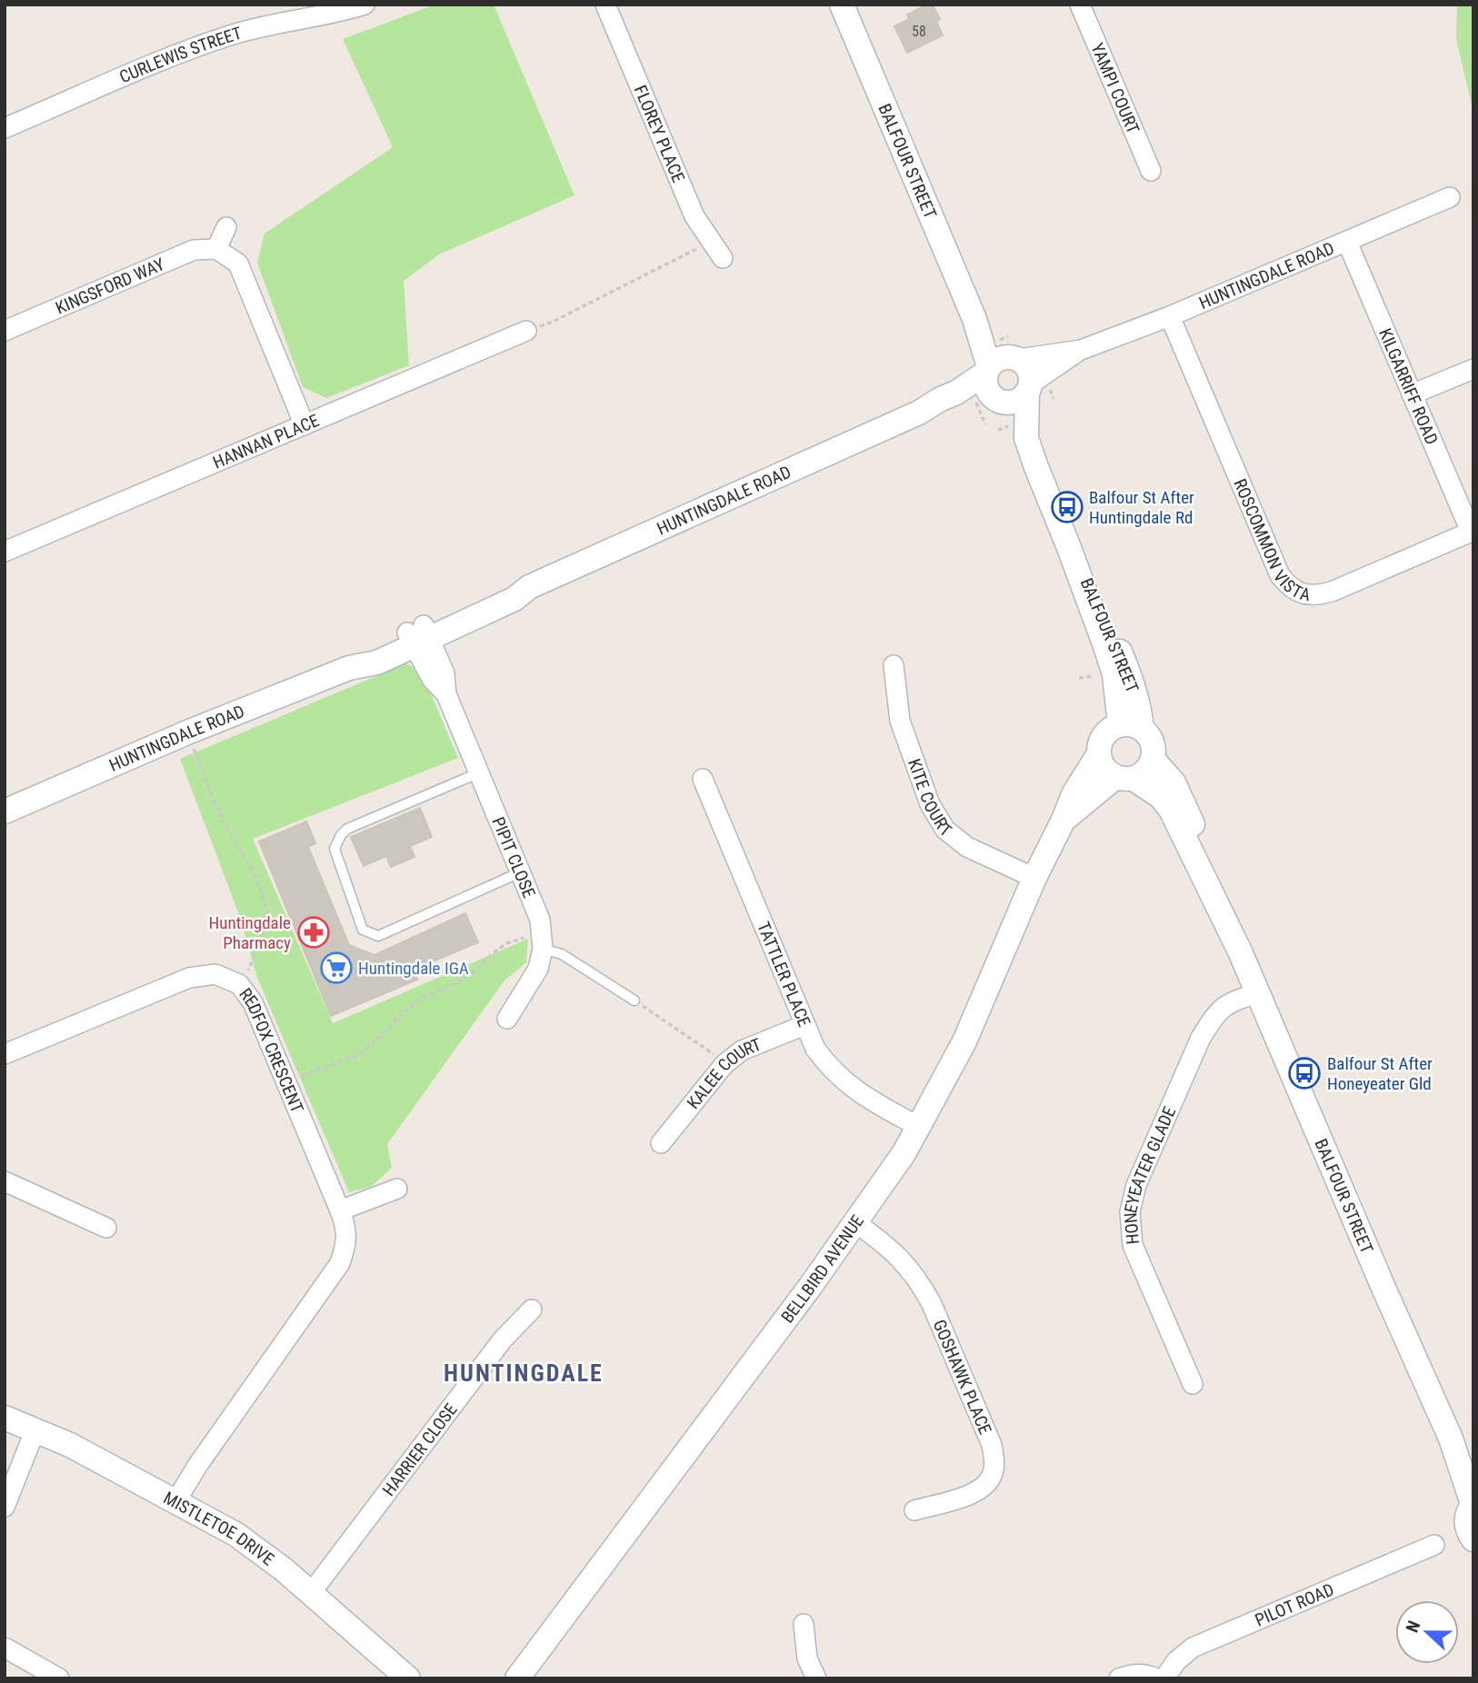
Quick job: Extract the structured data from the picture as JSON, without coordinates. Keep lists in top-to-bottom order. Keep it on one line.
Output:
{"streets":{"street":["CURLEWIS STREET","YAMPI COURT","FLOREY PLACE","BALFOUR STREET","HUNTINGDALE ROAD","KINGSFORD WAY","KILGARRIFF ROAD","HANNAN PLACE","ROSCOMMON VISTA","KITE COURT","PIPIT CLOSE","TATTLER PLACE","REDFOX CRESCENT","KALEE COURT","HONEYEATER GLADE","BELLBIRD AVENUE","GOSHAWK PLACE","HARRIER CLOSE","MISTLETOE DRIVE","PILOT ROAD"]},"crossings":[["BALFOUR STREET","HUNTINGDALE ROAD"],["BALFOUR STREET","HONEYEATER GLADE"],["BALFOUR STREET","BELLBIRD AVENUE"],["HUNTINGDALE ROAD","KILGARRIFF ROAD"],["HUNTINGDALE ROAD","ROSCOMMON VISTA"],["HUNTINGDALE ROAD","PIPIT CLOSE"],["KILGARRIFF ROAD","ROSCOMMON VISTA"],["KITE COURT","BELLBIRD AVENUE"],["TATTLER PLACE","KALEE COURT"],["TATTLER PLACE","BELLBIRD AVENUE"],["REDFOX CRESCENT","MISTLETOE DRIVE"],["BELLBIRD AVENUE","GOSHAWK PLACE"],["HARRIER CLOSE","MISTLETOE DRIVE"]],"districts":["HUNTINGDALE"],"places":{"bus stop":["Balfour St After Huntingdale Rd","Balfour St After Honeyeater Gld"],"pharmacy":["Huntingdale Pharmacy"],"supermarket":["Huntingdale IGA"]},"house_numbers":["58"],"north":"left"}
